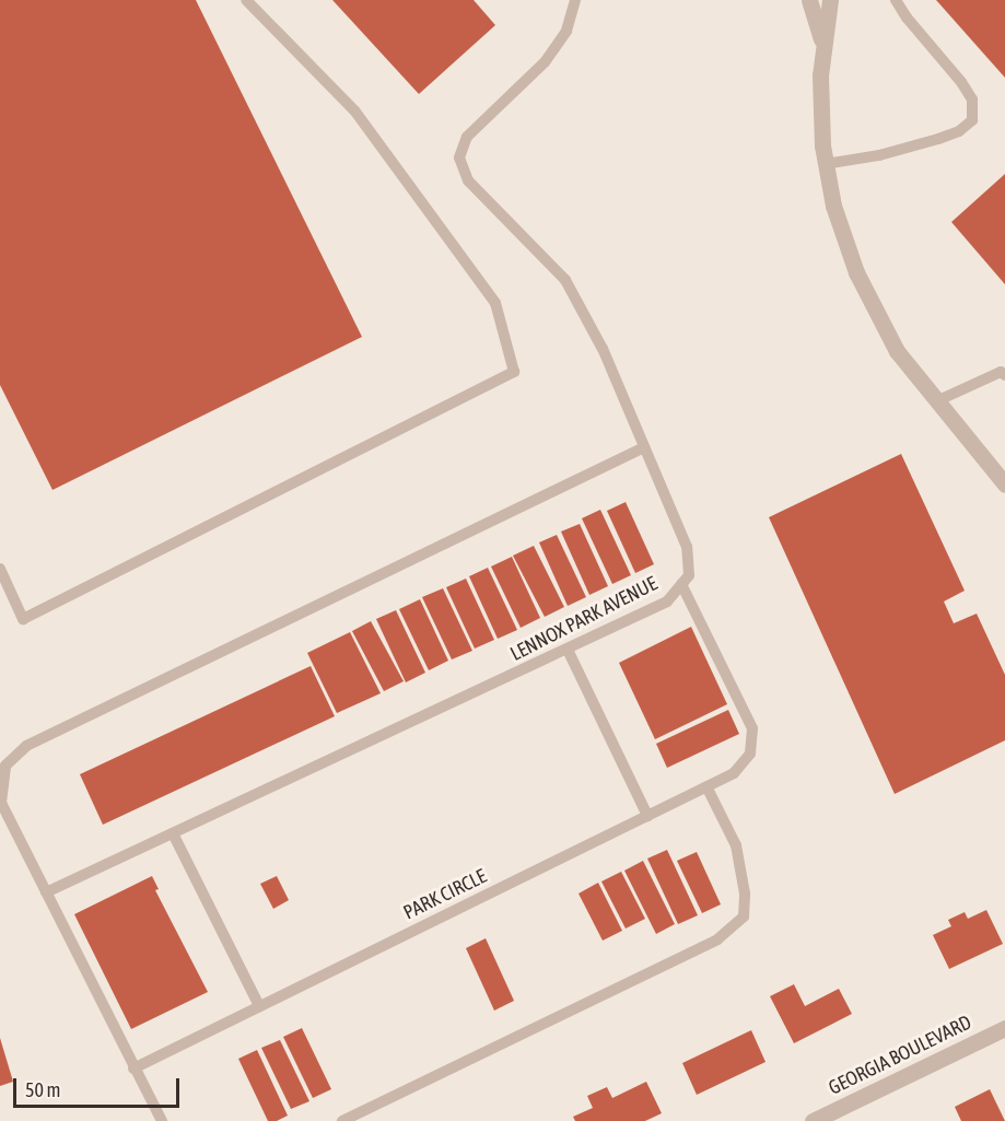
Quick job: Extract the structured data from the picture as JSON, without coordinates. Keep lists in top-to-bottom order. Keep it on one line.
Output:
{"streets":{"street":["GEORGIA BOULEVARD"],"lane":["LENNOX PARK AVENUE","PARK CIRCLE"]},"crossings":[["LENNOX PARK AVENUE","PARK CIRCLE"]],"scale_bar":"50 m"}
